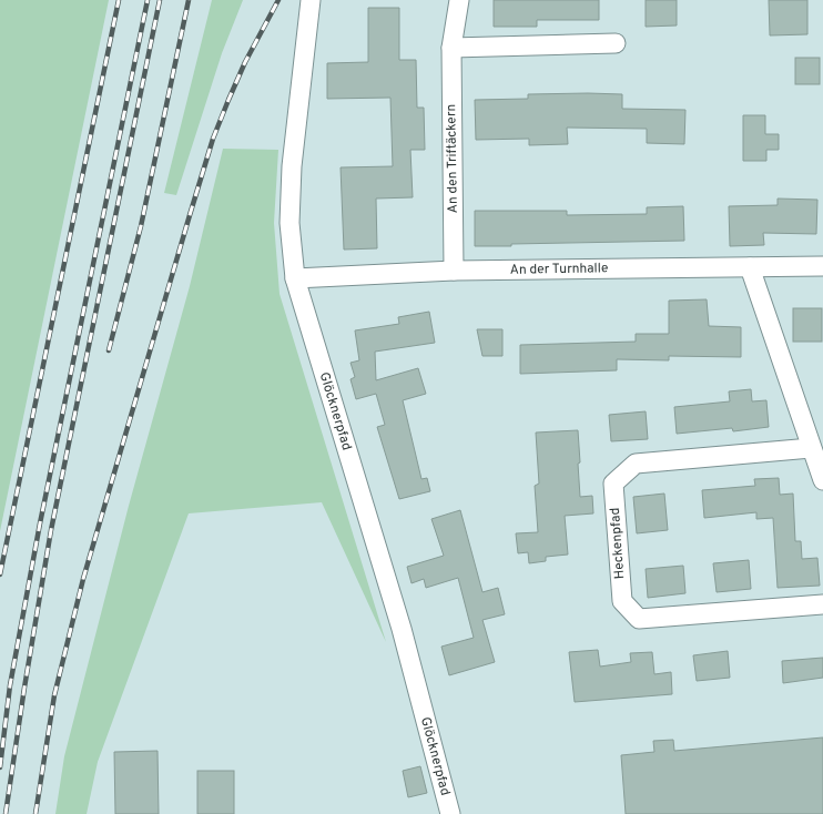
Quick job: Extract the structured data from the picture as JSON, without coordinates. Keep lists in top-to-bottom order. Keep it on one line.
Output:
{"streets":{"street":["An den Triftäckern","An der Turnhalle","Glöcknerpfad","Heckenpfad"]},"crossings":[["An den Triftäckern","An der Turnhalle"],["An der Turnhalle","Glöcknerpfad"]]}
